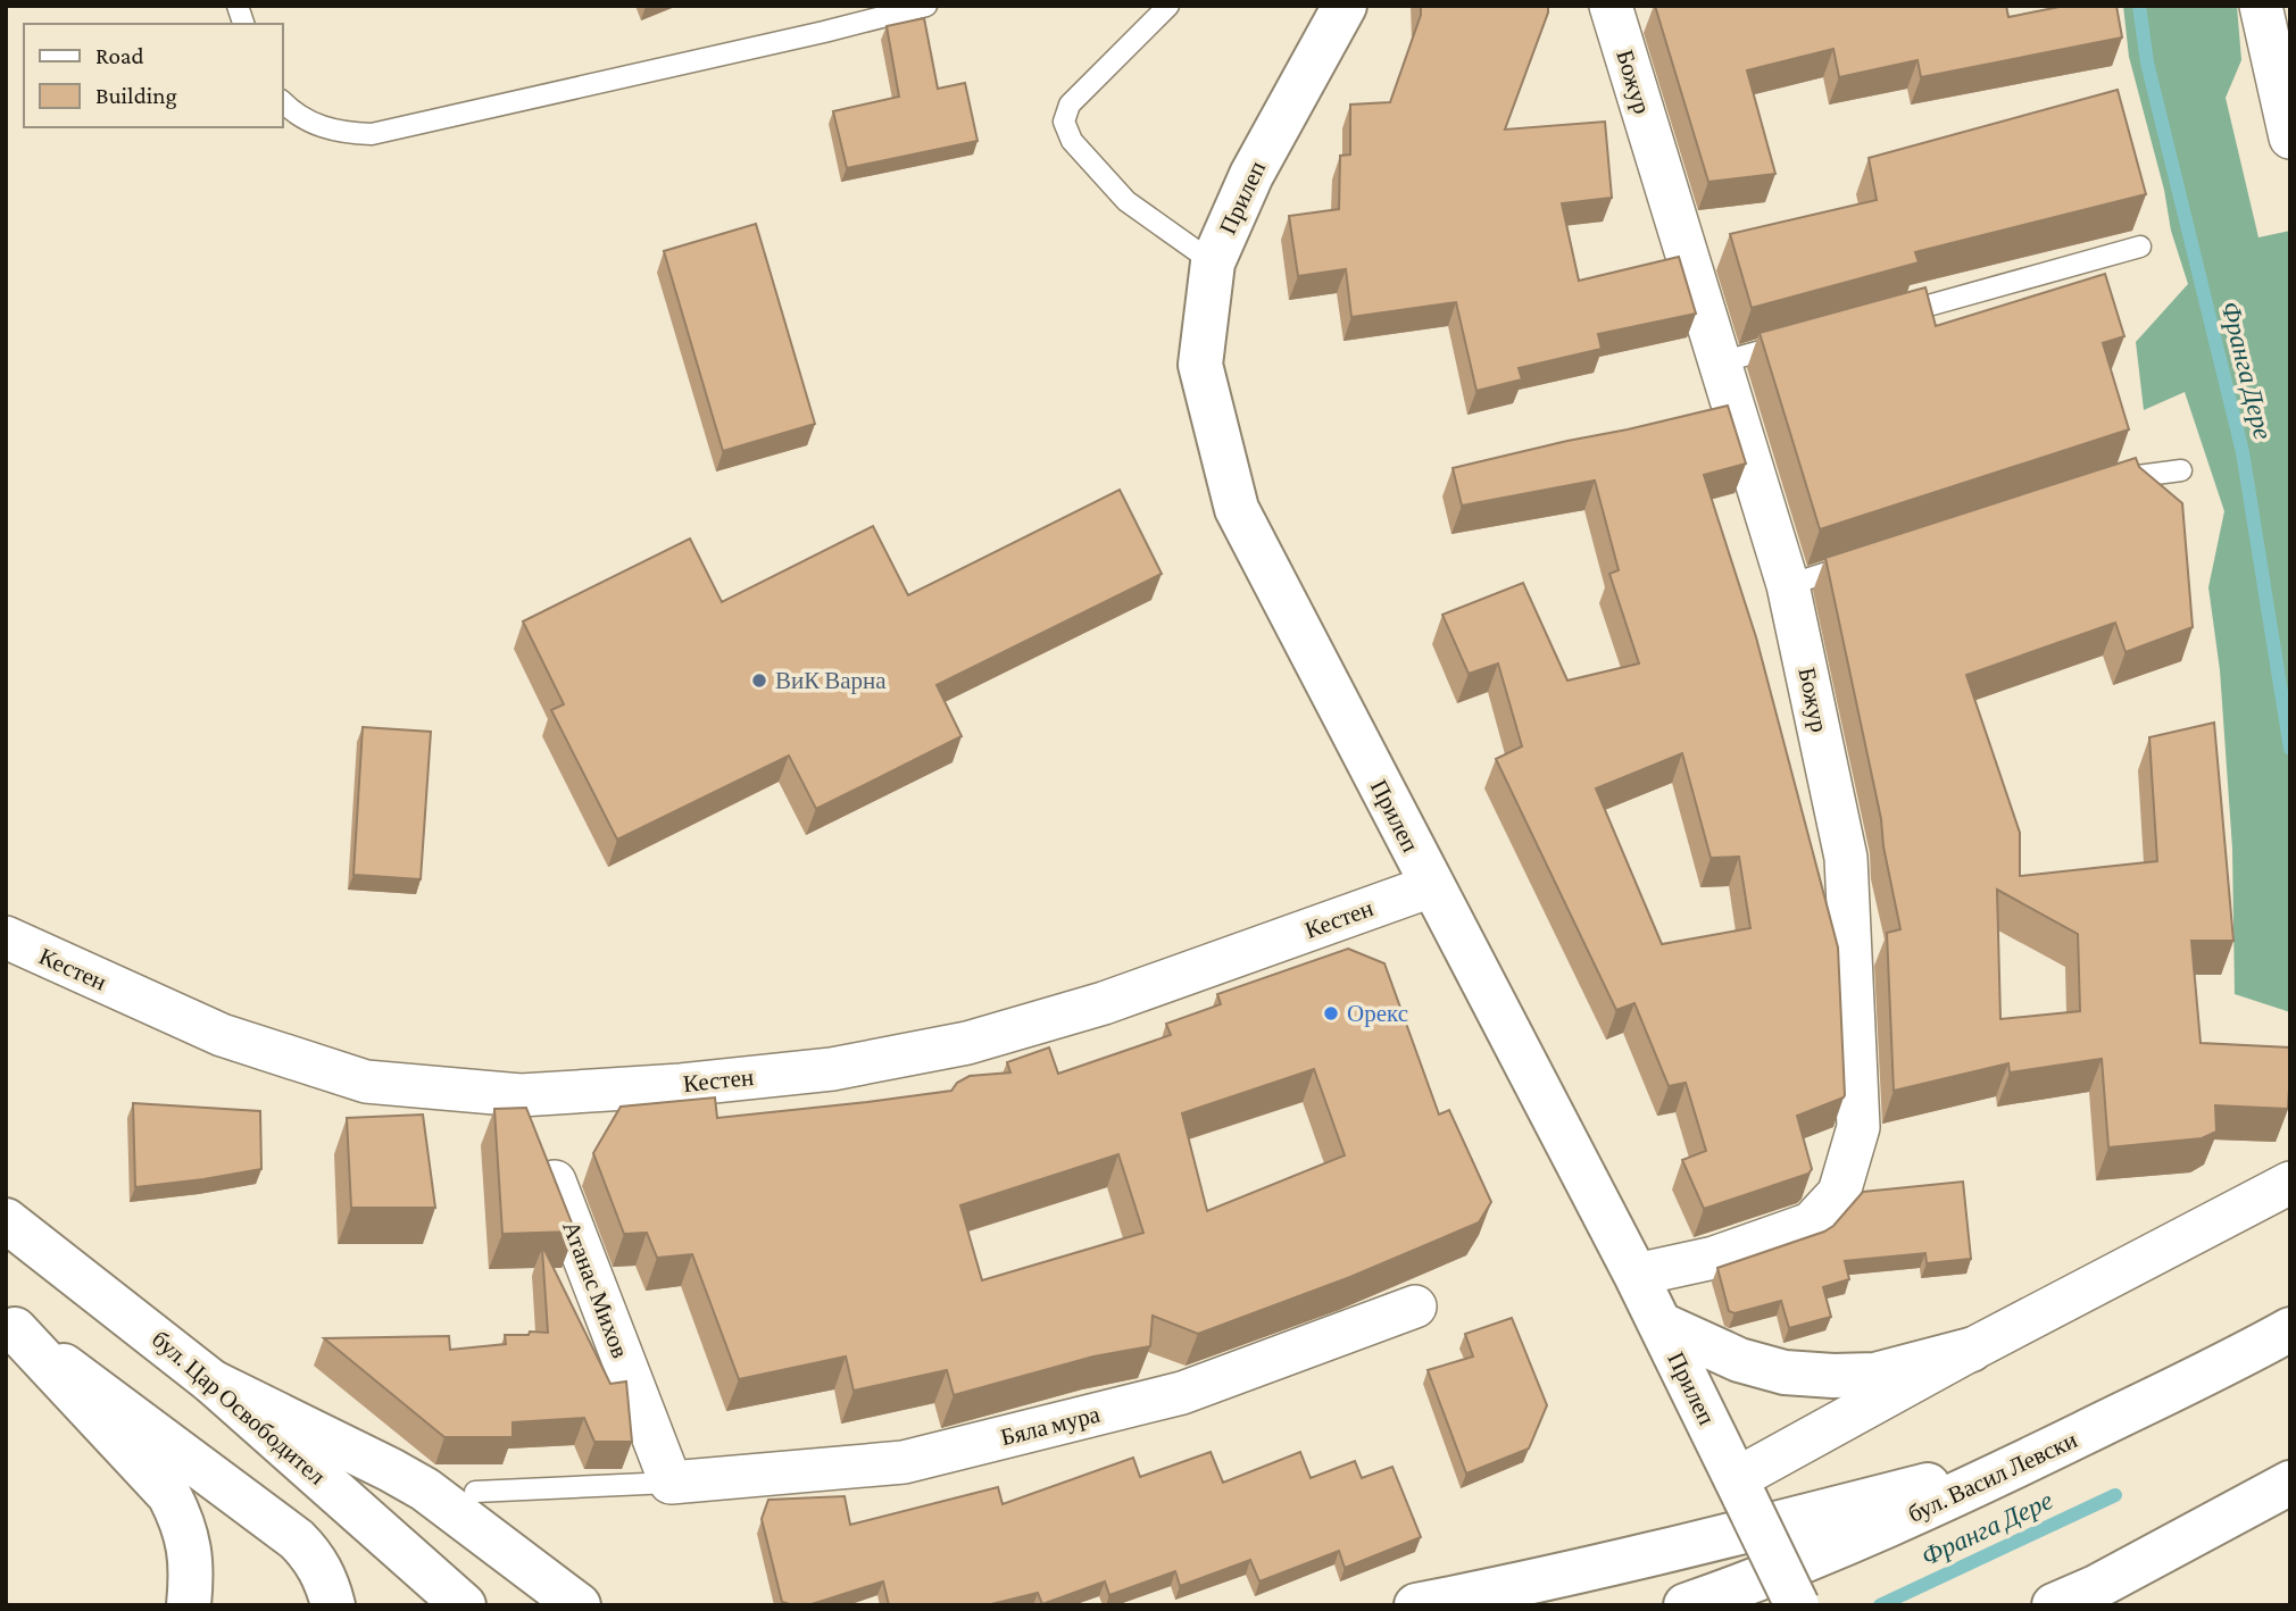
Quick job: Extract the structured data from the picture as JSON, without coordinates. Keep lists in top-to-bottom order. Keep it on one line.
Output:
{"streets":{"main road":["Прилеп","бул. Цар Освободител","бул. Васил Левски"],"street":["Божур","Кестен","Атанас Михов","Бяла мура"]},"crossings":[["Божур","Прилеп"],["Прилеп","Кестен"],["Кестен","Атанас Михов"],["Атанас Михов","Бяла мура"]],"water":["Франга Дере"],"places":["ВиК Варна","Орекс"],"legend":["Road","Building"]}
